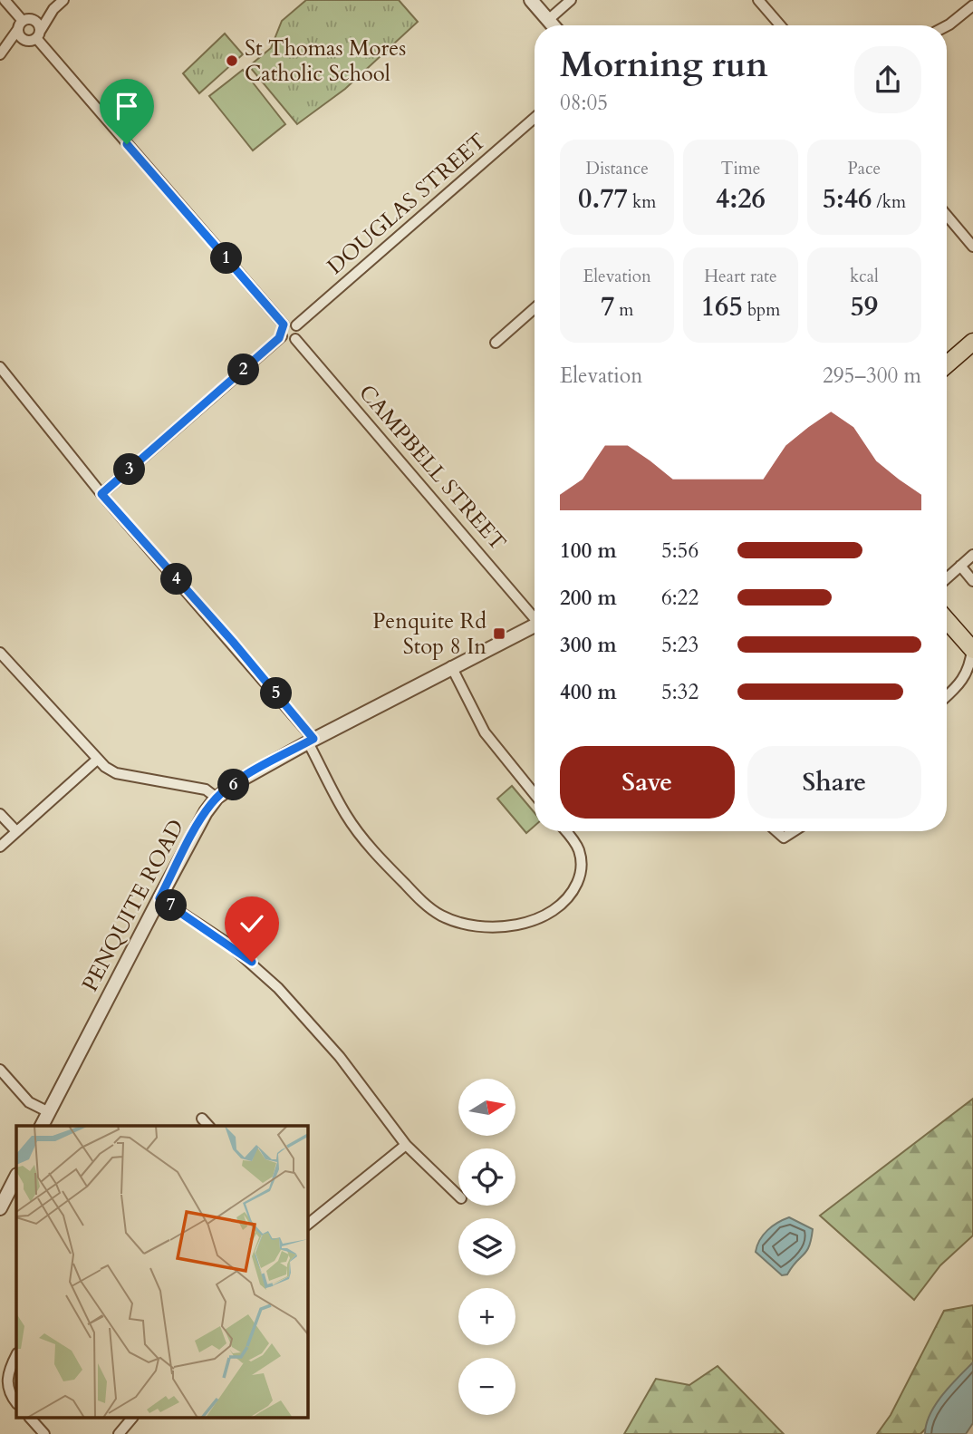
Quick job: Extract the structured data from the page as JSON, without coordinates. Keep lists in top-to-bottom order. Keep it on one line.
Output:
{"streets":{"street":["DOUGLAS STREET","CAMPBELL STREET","PENQUITE ROAD"]},"crossings":[["DOUGLAS STREET","CAMPBELL STREET"]],"places":{"other":["St Thomas Mores Catholic School"],"transit":["Penquite Rd Stop 8 In"]},"north":"right","page":{"heading":["Morning run","08:05"],"stats":[["Distance","0.77 km"],["Time","4:26"],["Pace","5:46 /km"],["Elevation","7 m"],["Heart rate","165 bpm"],["kcal","59"]],"pins":["1","2","3","4","5","6","7"],"chart":["Elevation","295–300 m"],"list":[{"name":"100 m","note":"5:56"},{"name":"200 m","note":"6:22"},{"name":"300 m","note":"5:23"},{"name":"400 m","note":"5:32"}],"buttons":["Save","Share"],"map_buttons":["+","−"]}}
